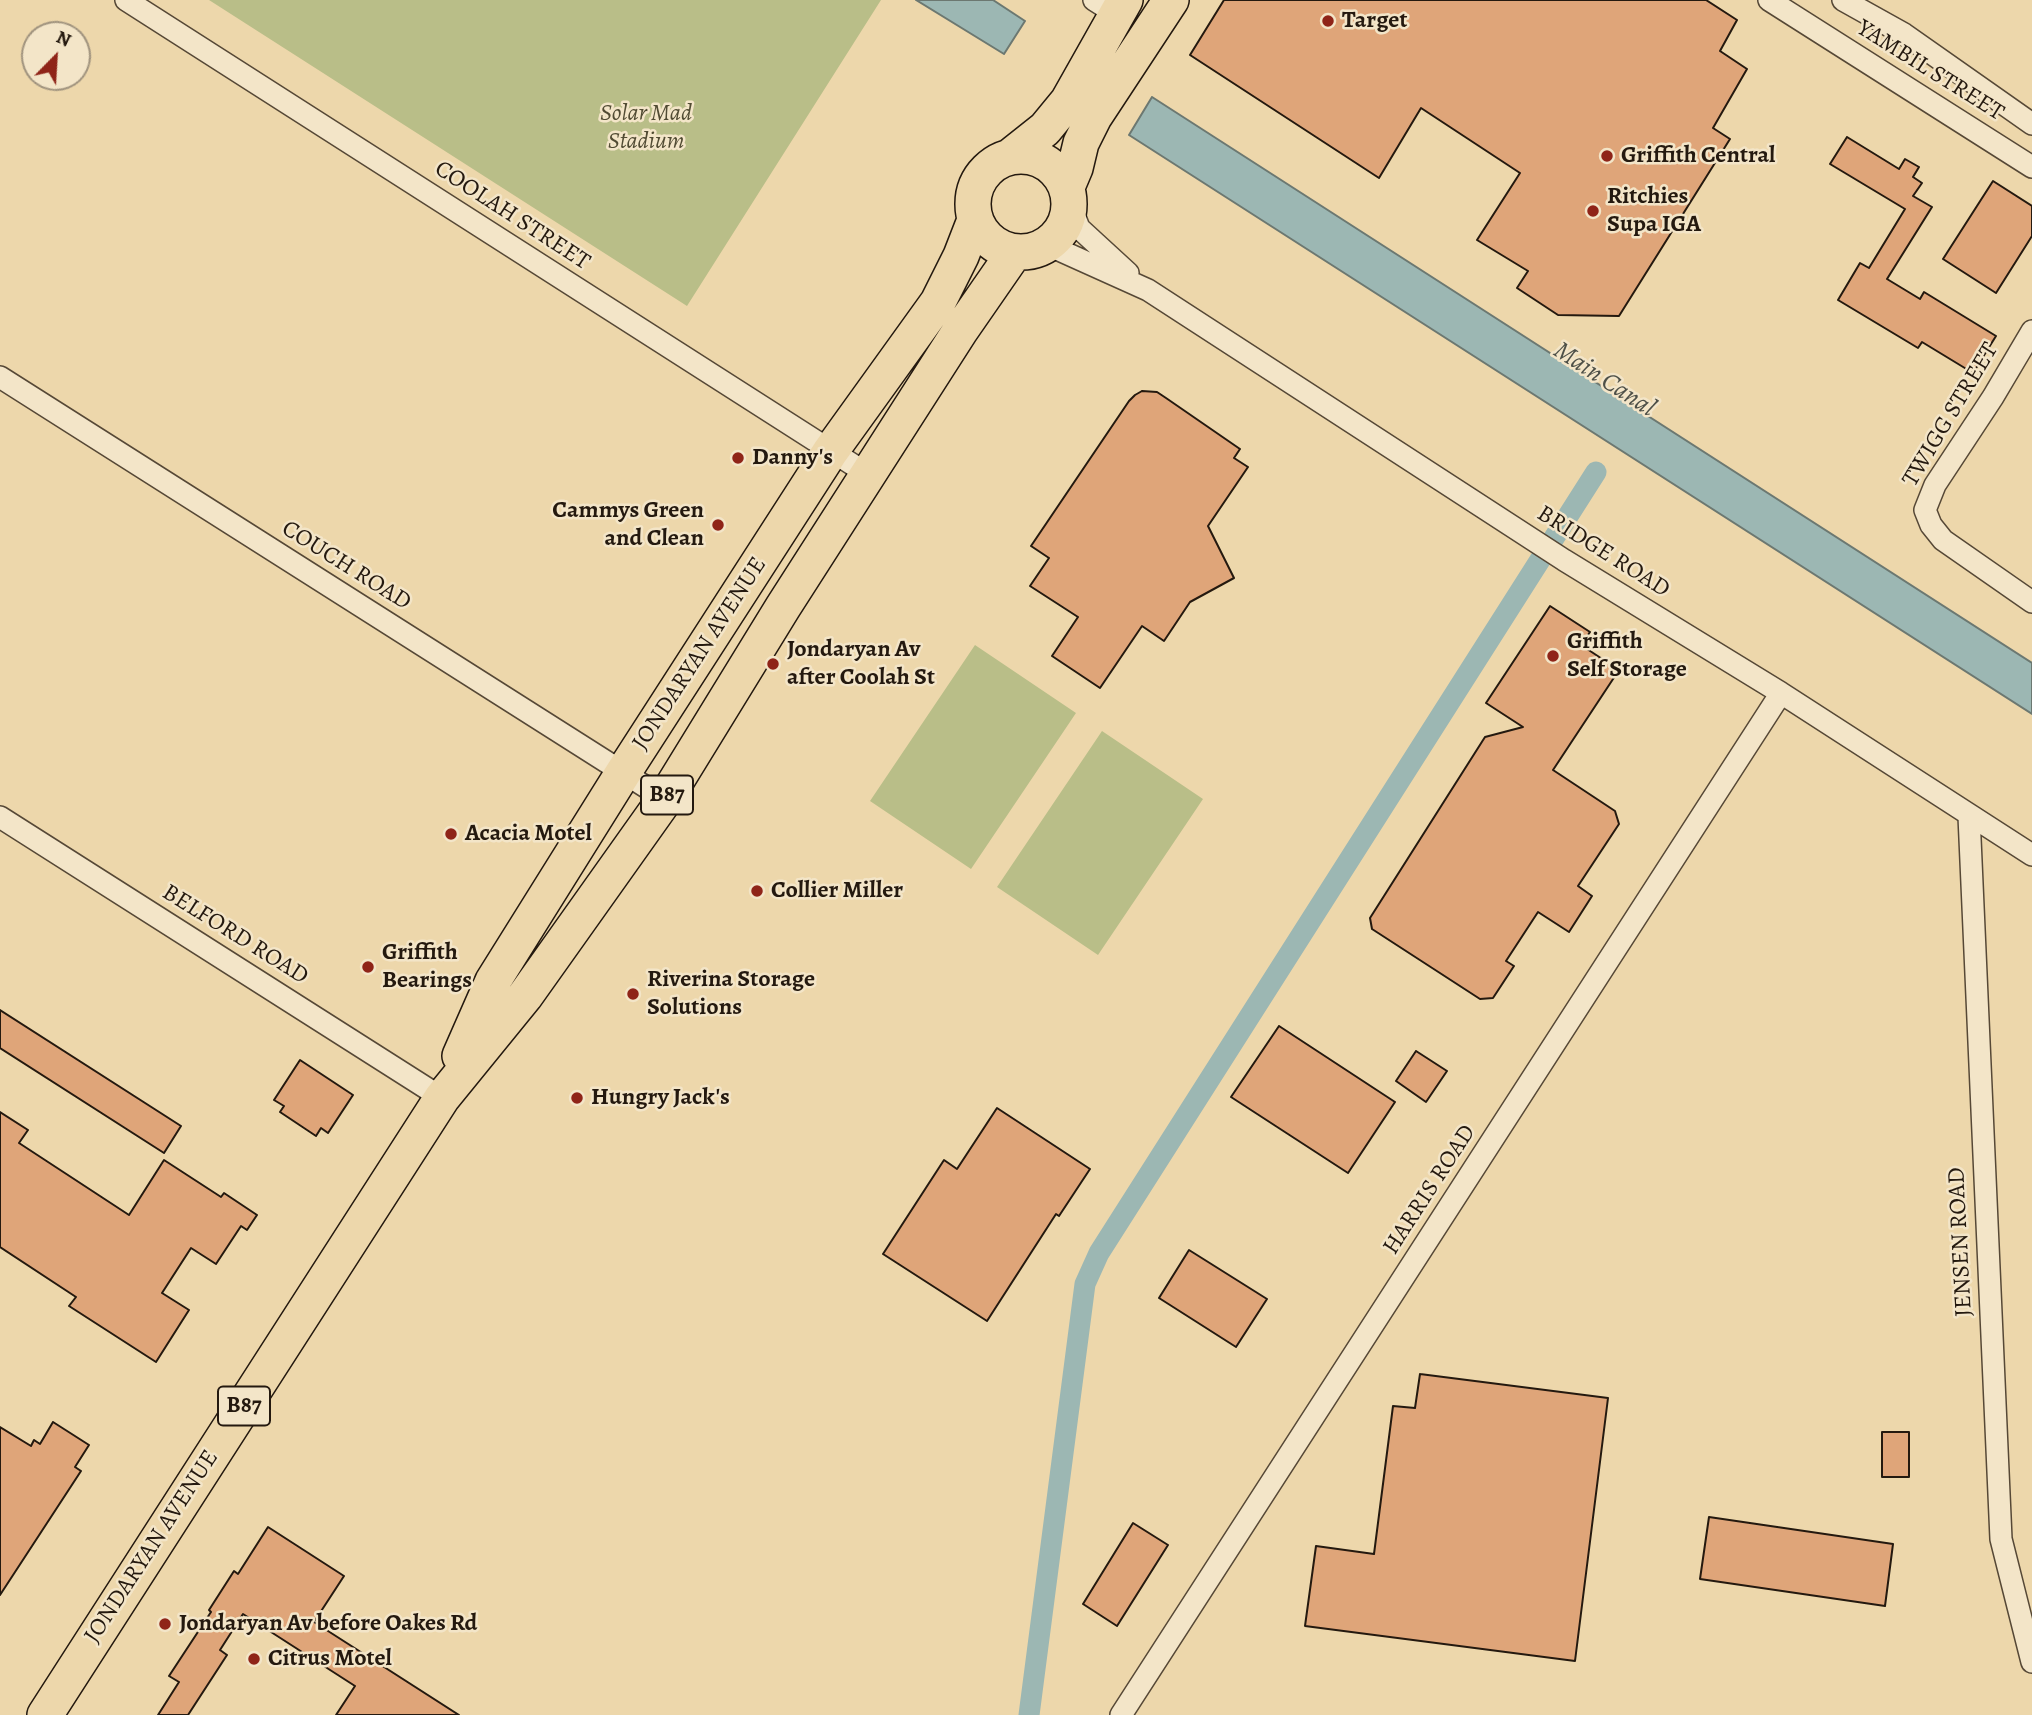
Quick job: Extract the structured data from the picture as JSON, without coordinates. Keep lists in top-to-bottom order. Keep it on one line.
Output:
{"streets":{"main road":["JONDARYAN AVENUE","B87"],"street":["YAMBIL STREET","COOLAH STREET","TWIGG STREET","BRIDGE ROAD","COUCH ROAD","BELFORD ROAD","HARRIS ROAD","JENSEN ROAD"]},"crossings":[["COOLAH STREET","JONDARYAN AVENUE"],["BRIDGE ROAD","JONDARYAN AVENUE"],["BRIDGE ROAD","B87"],["BRIDGE ROAD","HARRIS ROAD"],["BRIDGE ROAD","JENSEN ROAD"],["COUCH ROAD","JONDARYAN AVENUE"],["JONDARYAN AVENUE","B87"],["JONDARYAN AVENUE","BELFORD ROAD"]],"water":["Main Canal"],"parks":["Solar Mad Stadium"],"places":["Target","Griffith Central","Ritchies Supa IGA","Danny's","Cammys Green and Clean","Griffith Self Storage","Jondaryan Av after Coolah St","Acacia Motel","Collier Miller","Griffith Bearings","Riverina Storage Solutions","Hungry Jack's","Jondaryan Av before Oakes Rd","Citrus Motel"],"north":"top right"}
